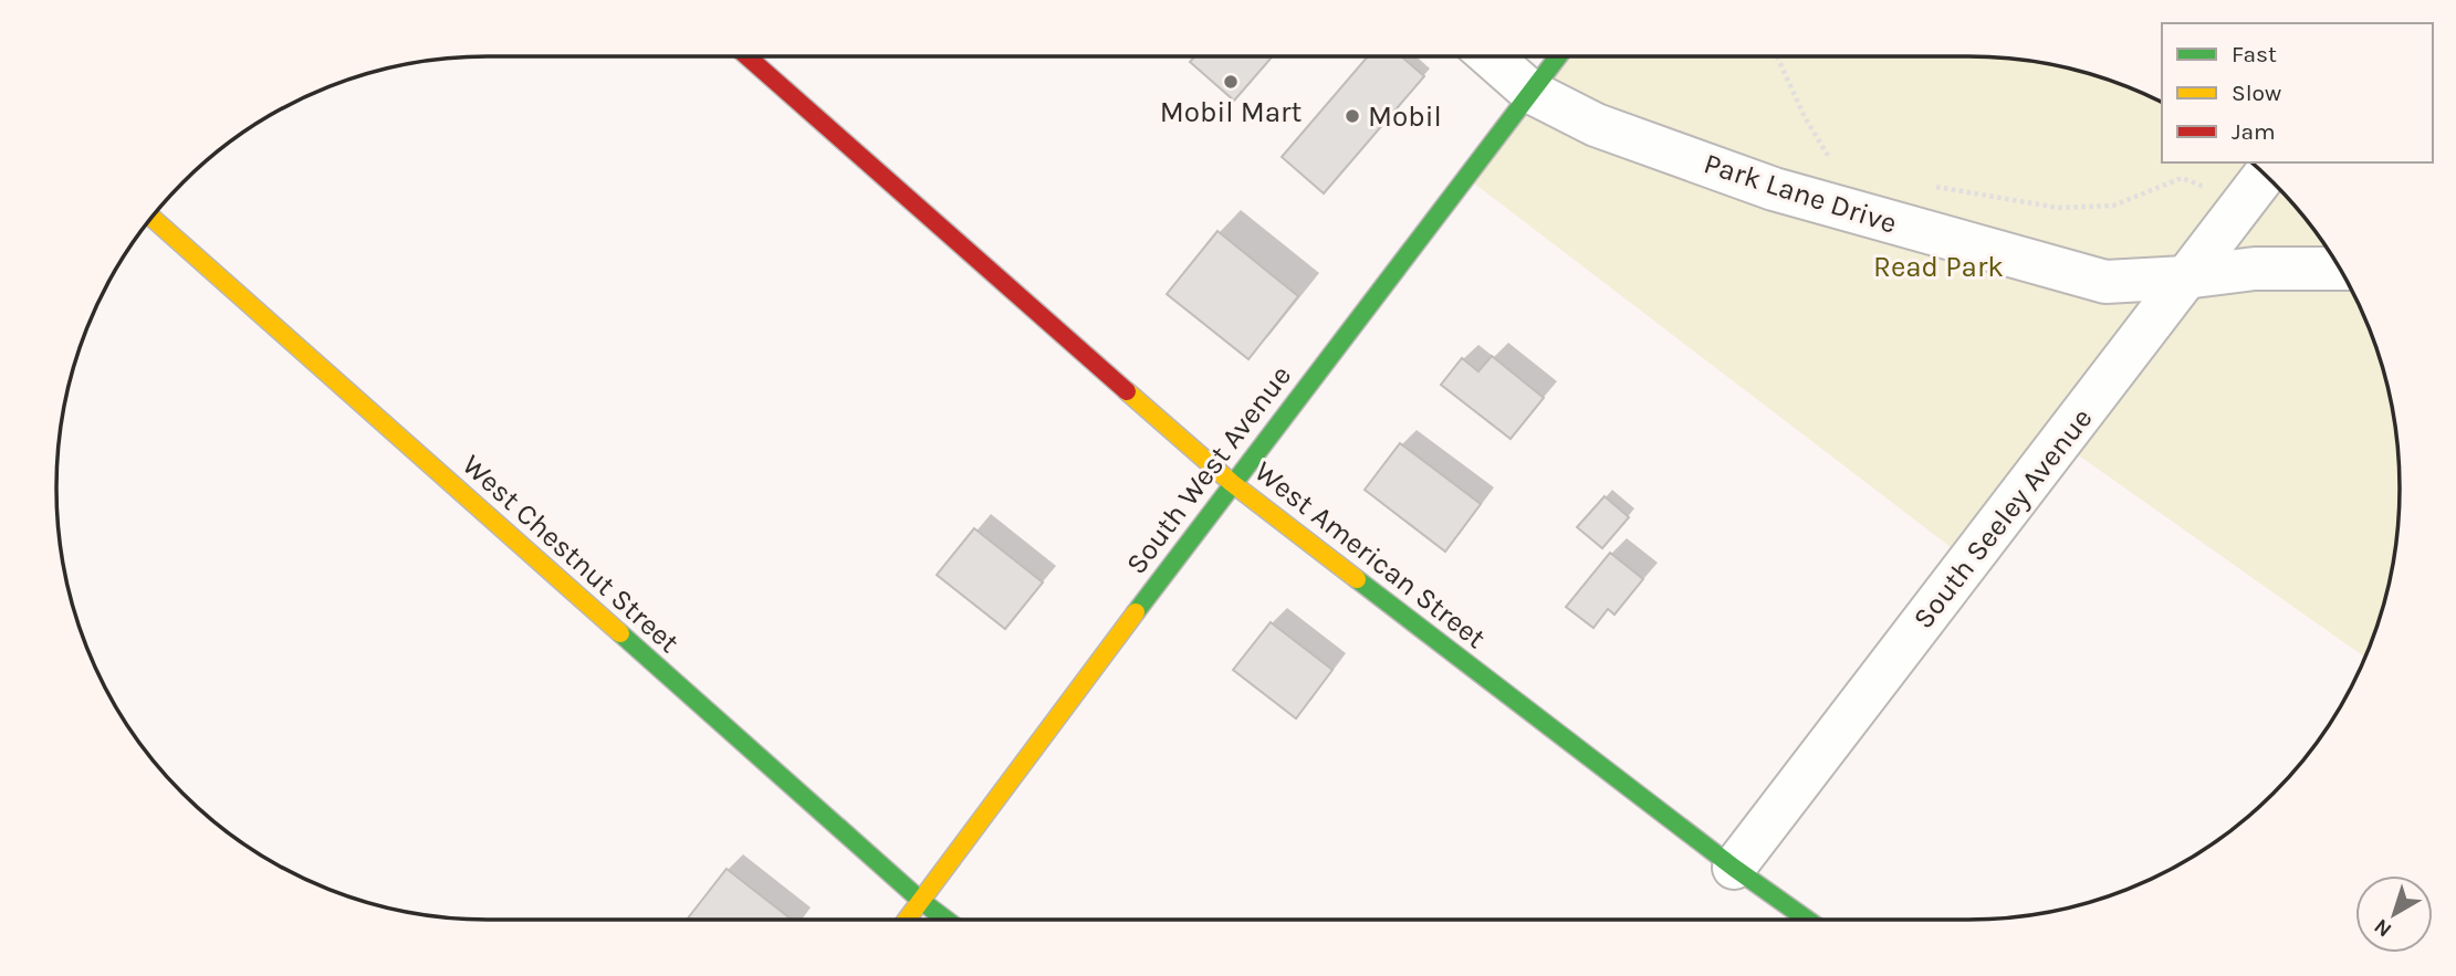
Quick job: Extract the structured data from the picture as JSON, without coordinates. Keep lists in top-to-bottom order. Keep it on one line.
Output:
{"streets":{"street":["Park Lane Drive","South West Avenue","South Seeley Avenue","West Chestnut Street","West American Street"]},"crossings":[["Park Lane Drive","South West Avenue"],["Park Lane Drive","South Seeley Avenue"],["South West Avenue","West Chestnut Street"],["South West Avenue","West American Street"],["South Seeley Avenue","West American Street"]],"parks":["Read Park"],"places":["Mobil Mart","Mobil"],"legend":["Fast","Slow","Jam"],"north":"bottom left"}
